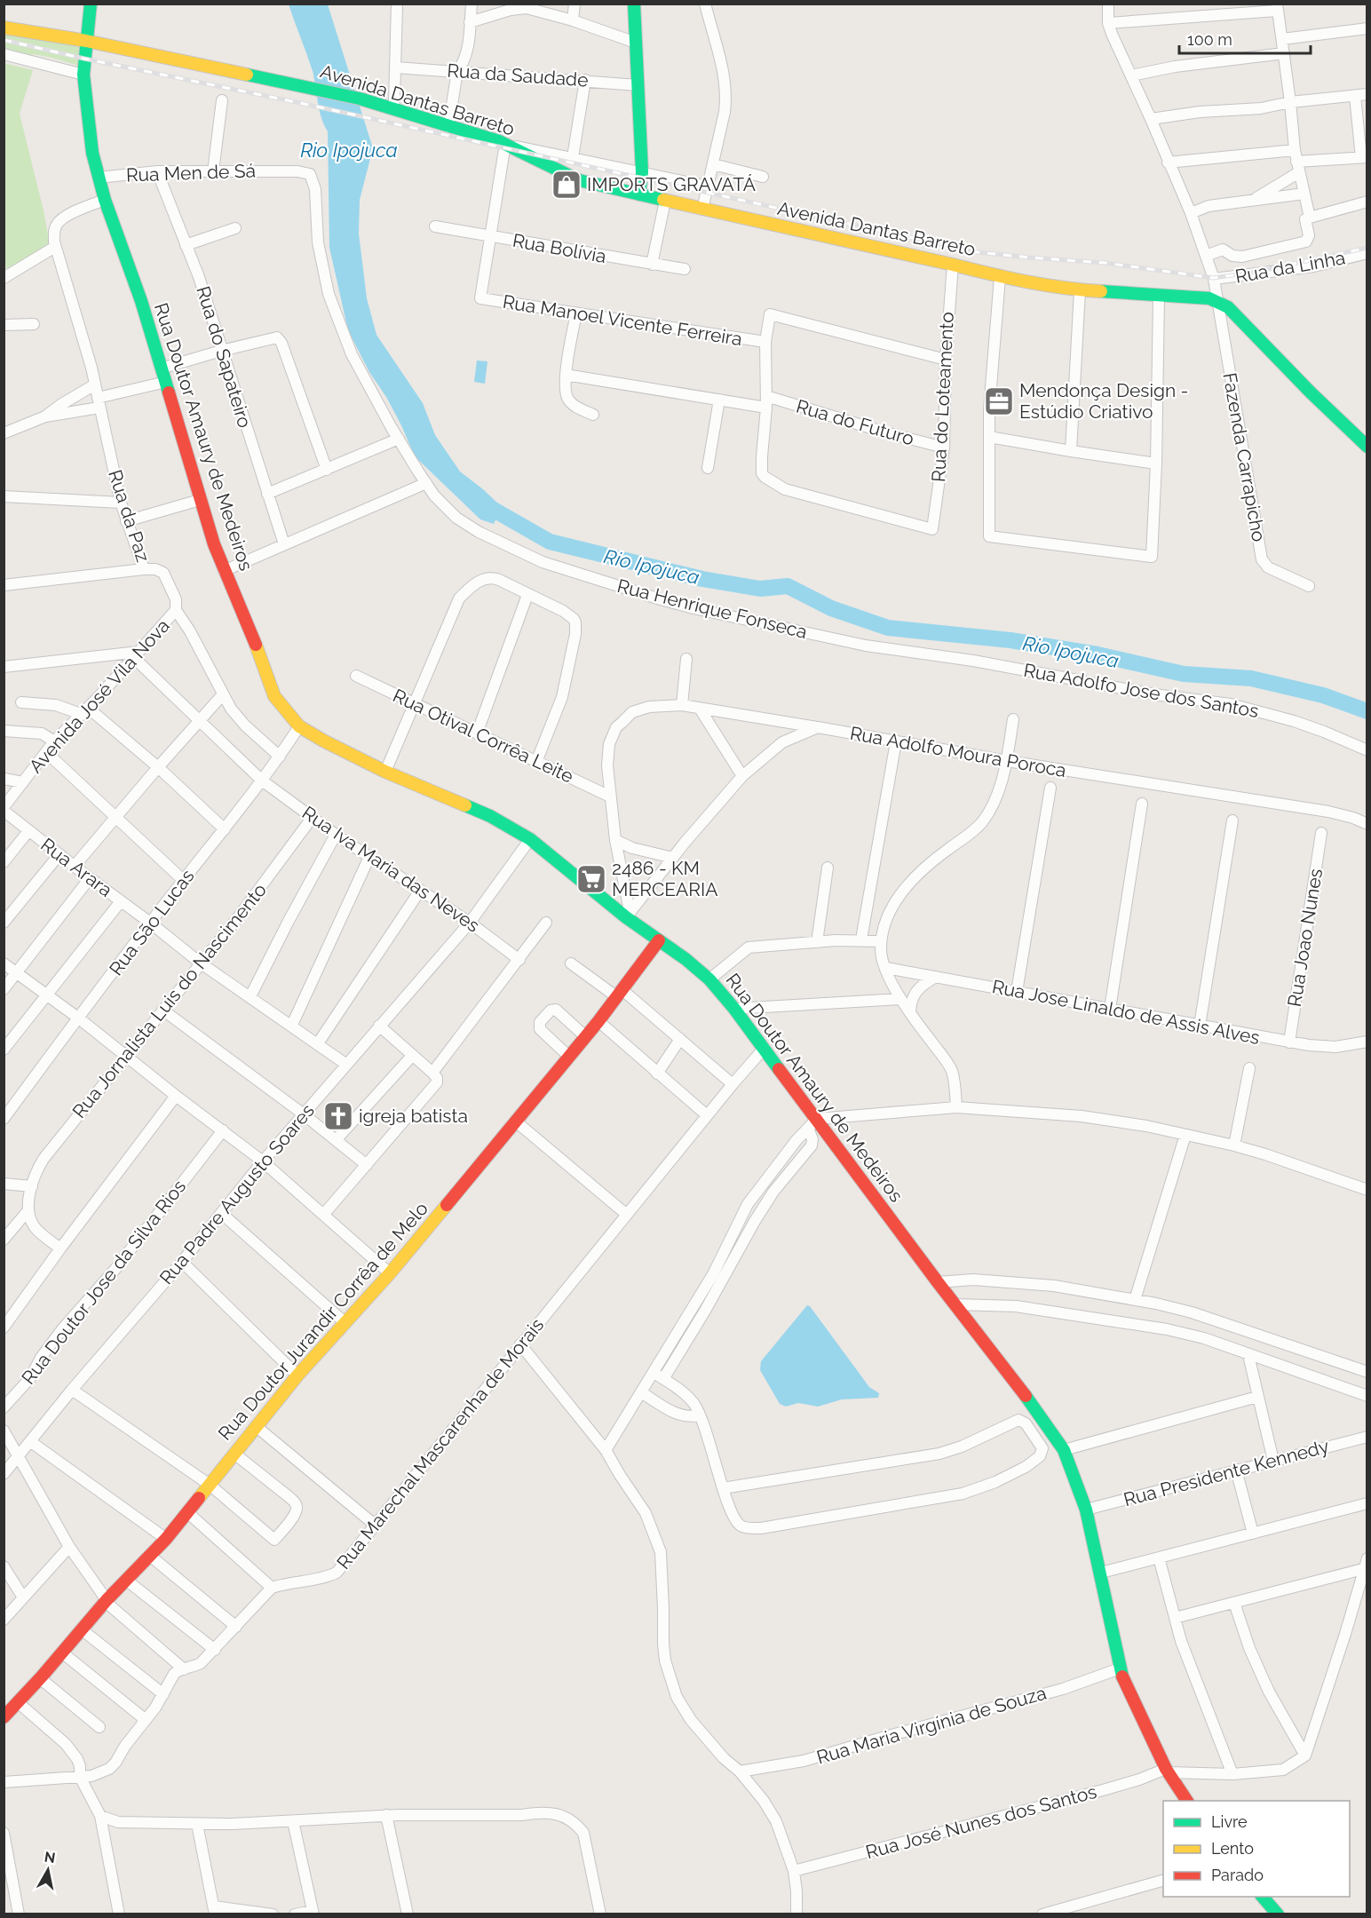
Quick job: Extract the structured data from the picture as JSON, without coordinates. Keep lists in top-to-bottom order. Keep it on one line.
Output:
{"streets":{"street":["Rua da Saudade","Avenida Dantas Barreto","Rua Men de Sá","Rua Bolívia","Rua da Linha","Rua Manoel Vicente Ferreira","Rua do Sapateiro","Rua do Loteamento","Rua do Futuro","Rua Doutor Amaury de Medeiros","Fazenda Carrapicho","Rua da Paz","Rua Henrique Fonseca","Rua Adolfo Jose dos Santos","Avenida José Vila Nova","Rua Otival Corrêa Leite","Rua Adolfo Moura Poroca","Rua Arara","Rua Iva Maria das Neves","Rua São Lucas","Rua Joao Nunes","Rua Jornalista Luis do Nascimento","Rua Jose Linaldo de Assis Alves","Rua Padre Augusto Soares","Rua Doutor Jose da Silva Rios","Rua Doutor Jurandir Corrêa de Melo","Rua Marechal Mascarenha de Morais","Rua Presidente Kennedy","Rua Maria Virgínia de Souza","Rua José Nunes dos Santos"]},"crossings":[["Avenida Dantas Barreto","Rua do Loteamento"],["Avenida Dantas Barreto","Rua Doutor Amaury de Medeiros"],["Avenida Dantas Barreto","Fazenda Carrapicho"],["Rua Men de Sá","Rua do Sapateiro"],["Rua Men de Sá","Rua Doutor Amaury de Medeiros"],["Rua Men de Sá","Rua Henrique Fonseca"],["Rua Bolívia","Rua Manoel Vicente Ferreira"],["Rua do Loteamento","Rua do Futuro"],["Rua Doutor Amaury de Medeiros","Rua da Paz"],["Rua Doutor Amaury de Medeiros","Rua São Lucas"],["Rua Doutor Amaury de Medeiros","Rua Padre Augusto Soares"],["Rua Doutor Amaury de Medeiros","Rua Doutor Jurandir Corrêa de Melo"],["Rua Doutor Amaury de Medeiros","Rua Marechal Mascarenha de Morais"],["Rua Doutor Amaury de Medeiros","Rua Presidente Kennedy"],["Rua Doutor Amaury de Medeiros","Rua Maria Virgínia de Souza"],["Rua Doutor Amaury de Medeiros","Rua José Nunes dos Santos"],["Rua da Paz","Avenida José Vila Nova"],["Rua da Paz","Rua São Lucas"],["Rua Henrique Fonseca","Rua Adolfo Jose dos Santos"],["Avenida José Vila Nova","Rua Arara"],["Avenida José Vila Nova","Rua Iva Maria das Neves"],["Rua Otival Corrêa Leite","Rua Adolfo Moura Poroca"],["Rua Arara","Rua São Lucas"],["Rua Arara","Rua Jornalista Luis do Nascimento"],["Rua Arara","Rua Padre Augusto Soares"],["Rua Iva Maria das Neves","Rua São Lucas"],["Rua Iva Maria das Neves","Rua Jornalista Luis do Nascimento"],["Rua Iva Maria das Neves","Rua Padre Augusto Soares"],["Rua Joao Nunes","Rua Jose Linaldo de Assis Alves"]],"water":["Rio Ipojuca"],"places":{"shop":["IMPORTS GRAVATÁ"],"office":["Mendonça Design - Estúdio Criativo"],"supermarket":["2486 - KM MERCEARIA"],"church":["igreja batista"]},"legend":["Livre","Lento","Parado"],"scale_bar":"100 m","north":"top"}
